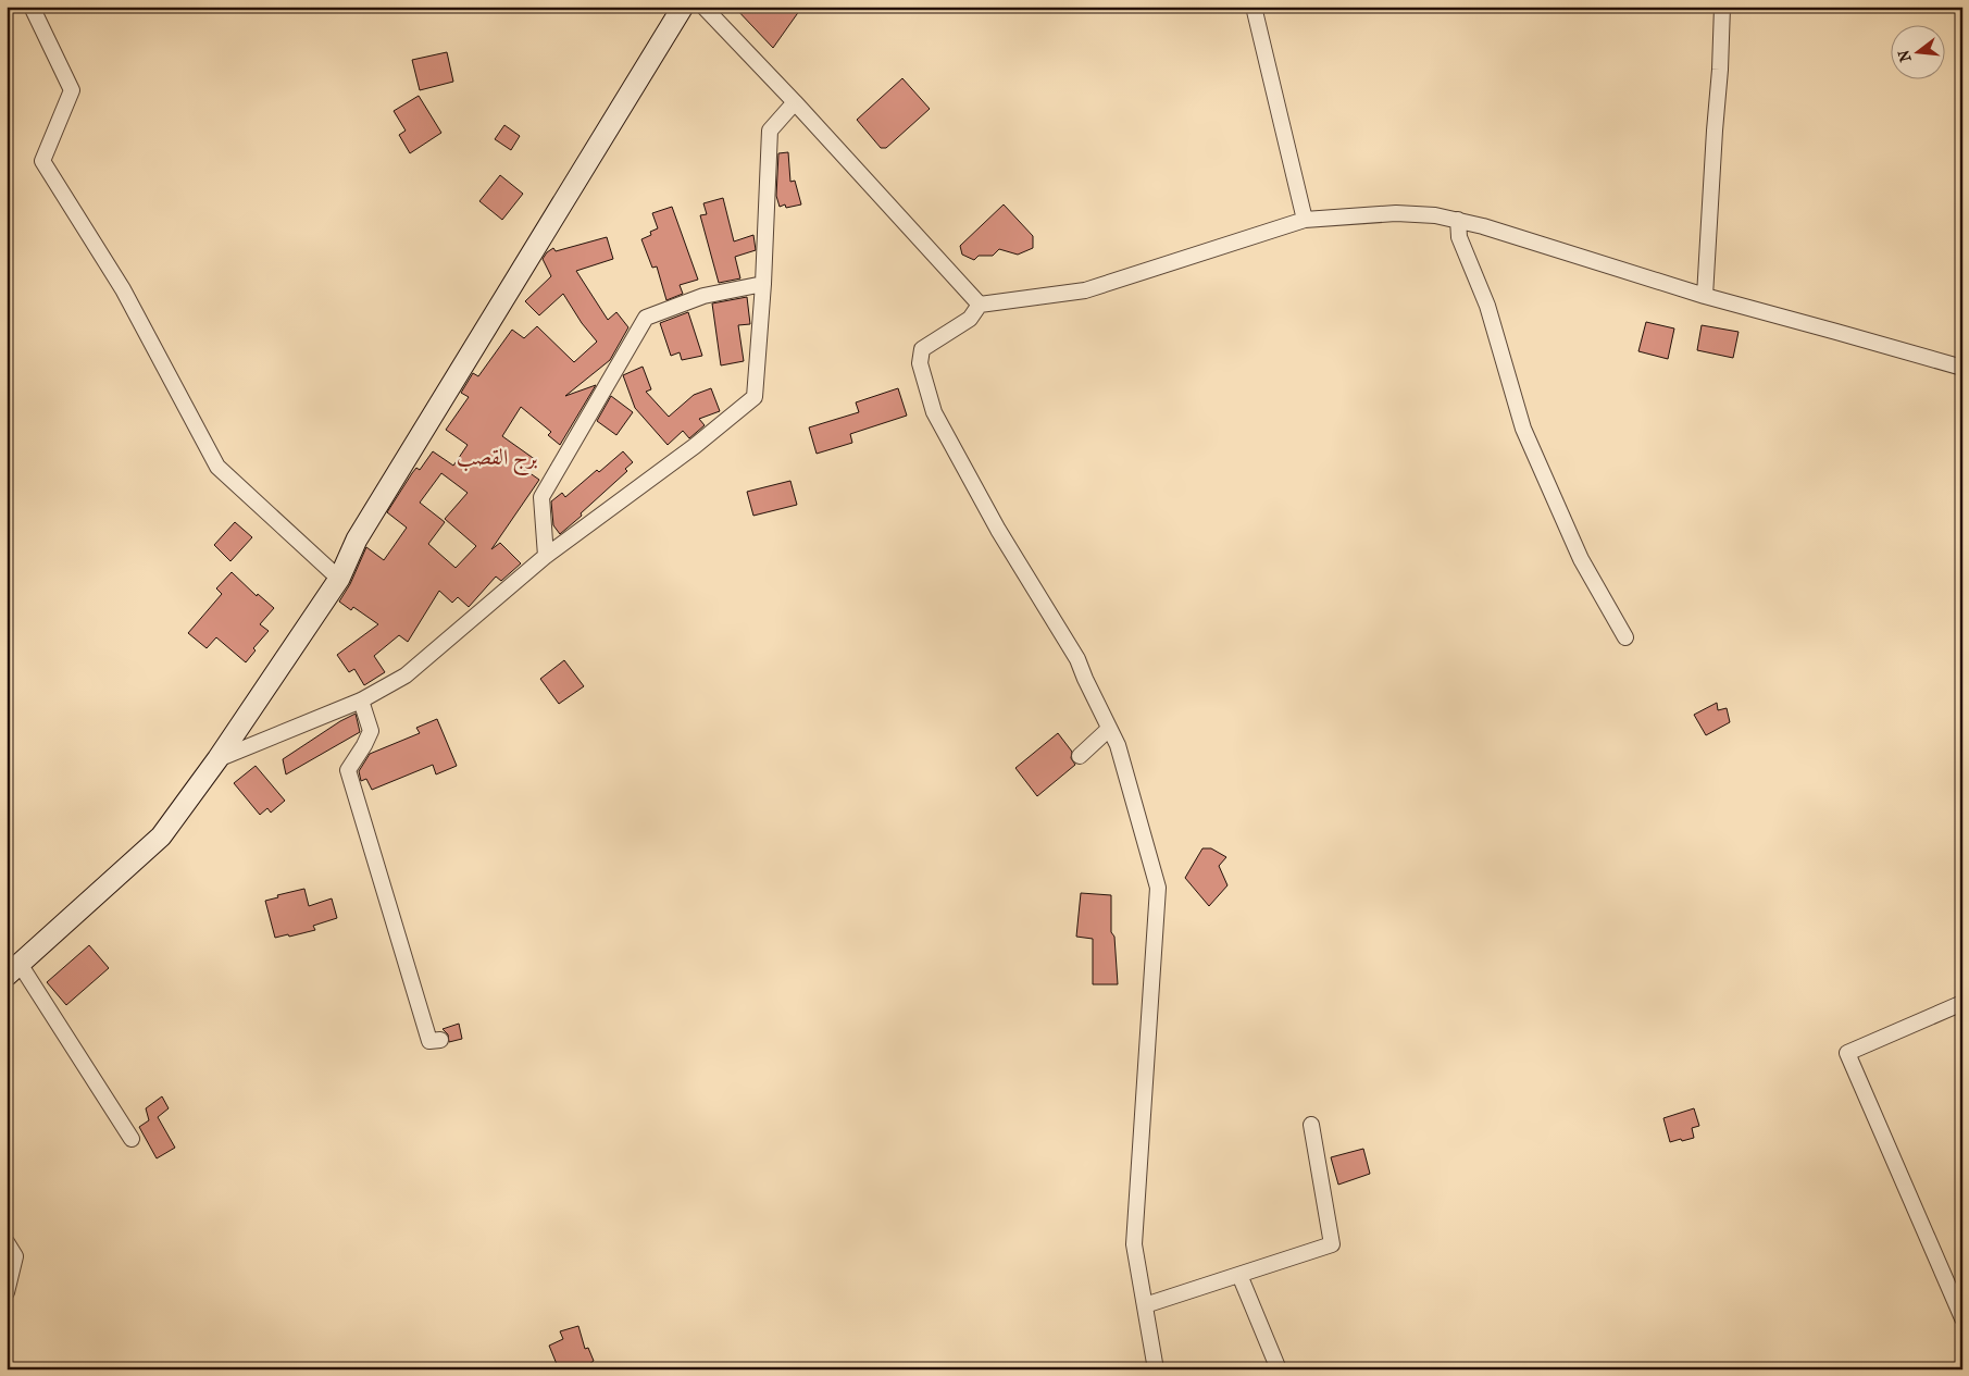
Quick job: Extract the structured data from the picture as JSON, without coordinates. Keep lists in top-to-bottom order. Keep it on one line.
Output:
{"districts":["برج القصب"],"north":"left"}
